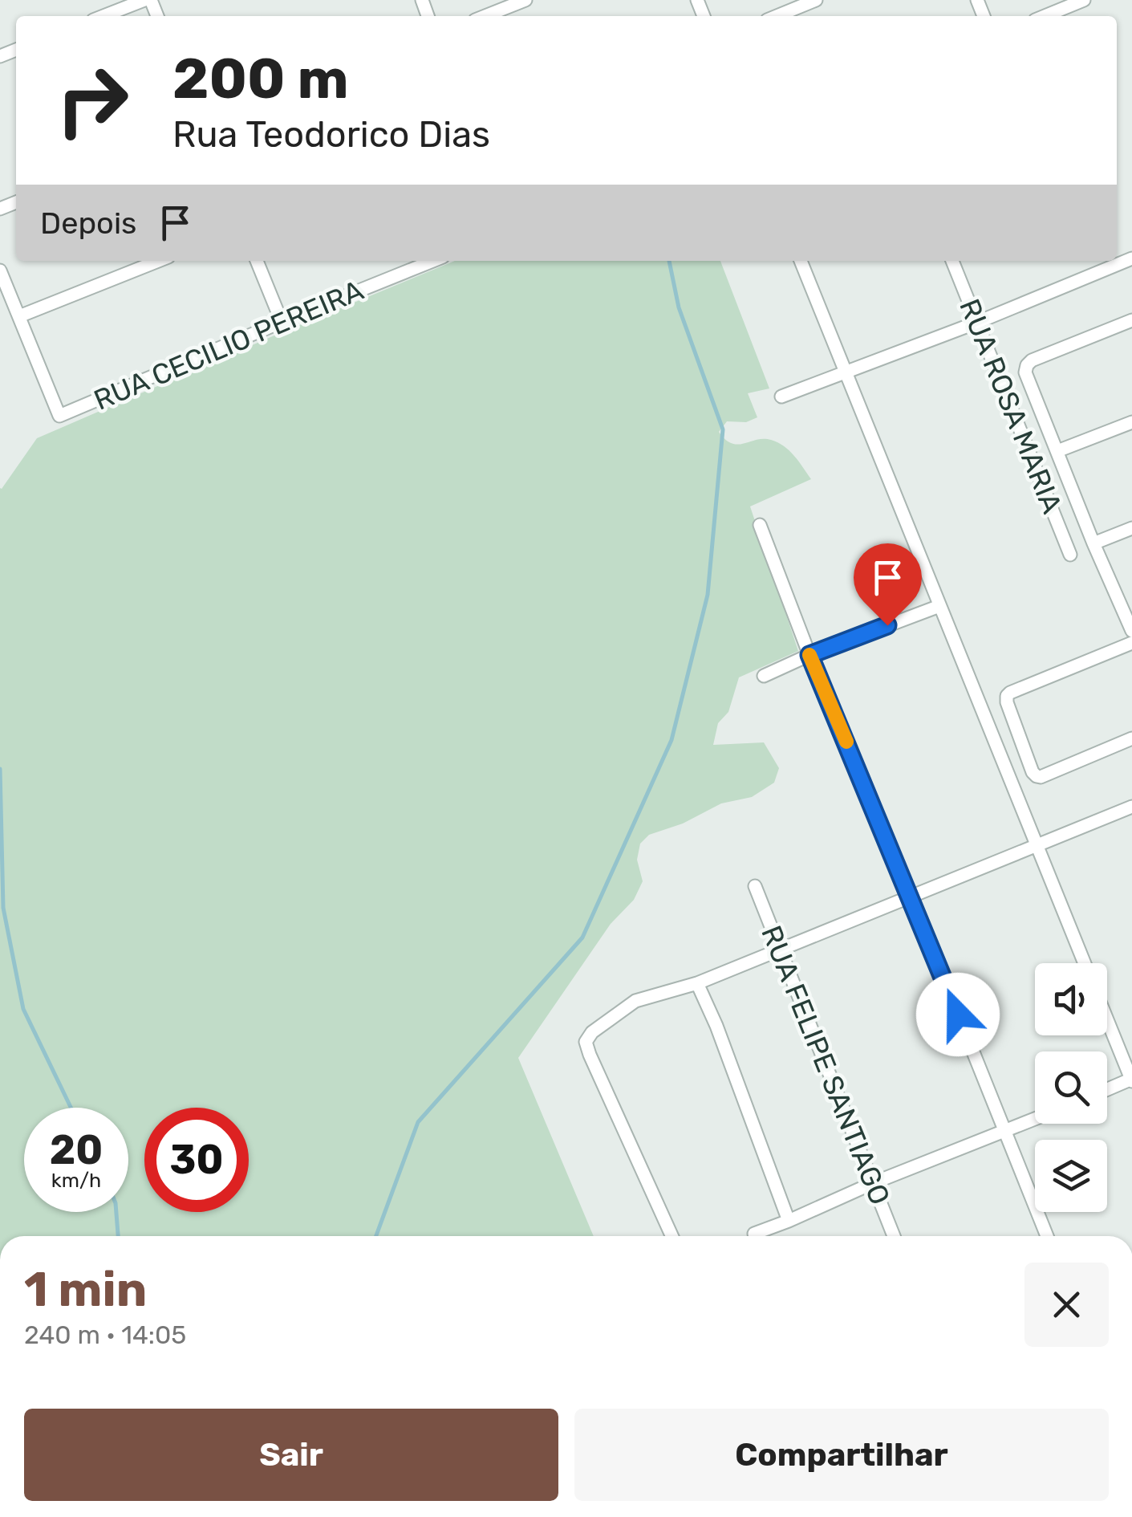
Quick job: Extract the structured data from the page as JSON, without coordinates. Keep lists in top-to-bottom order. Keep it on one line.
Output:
{"streets":{"street":["RUA CECILIO PEREIRA","RUA ROSA MARIA","RUA FELIPE SANTIAGO"]},"page":{"turn":["200 m","Rua Teodorico Dias"],"then":"Depois","speed":"20 km/h","limit":"30","heading":["1 min","240 m · 14:05"],"buttons":["Sair","Compartilhar"]}}
